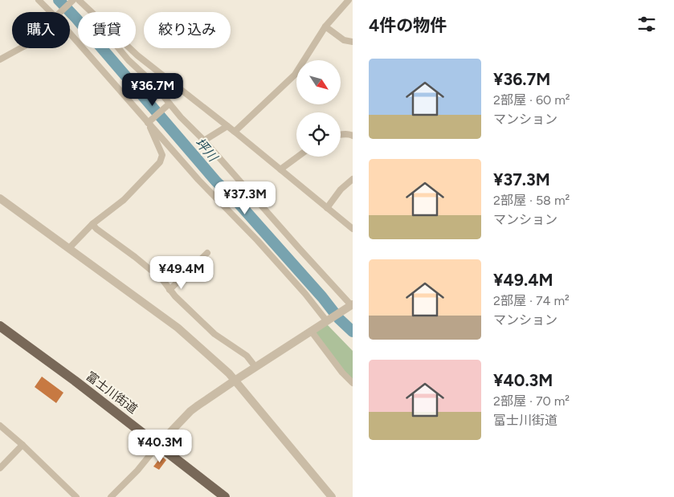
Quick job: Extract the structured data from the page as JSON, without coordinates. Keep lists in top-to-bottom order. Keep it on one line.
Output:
{"streets":{"main road":["富士川街道"]},"water":["坪川"],"north":"bottom right","page":{"heading":"4件の物件","chip":["購入","賃貸","絞り込み"],"list":[{"name":"¥36.7M","note":"2部屋 · 60 m² · マンション"},{"name":"¥37.3M","note":"2部屋 · 58 m² · マンション"},{"name":"¥49.4M","note":"2部屋 · 74 m² · マンション"},{"name":"¥40.3M","note":"2部屋 · 70 m² · 富士川街道"}],"price":["¥36.7M","¥37.3M","¥49.4M","¥40.3M"]}}
